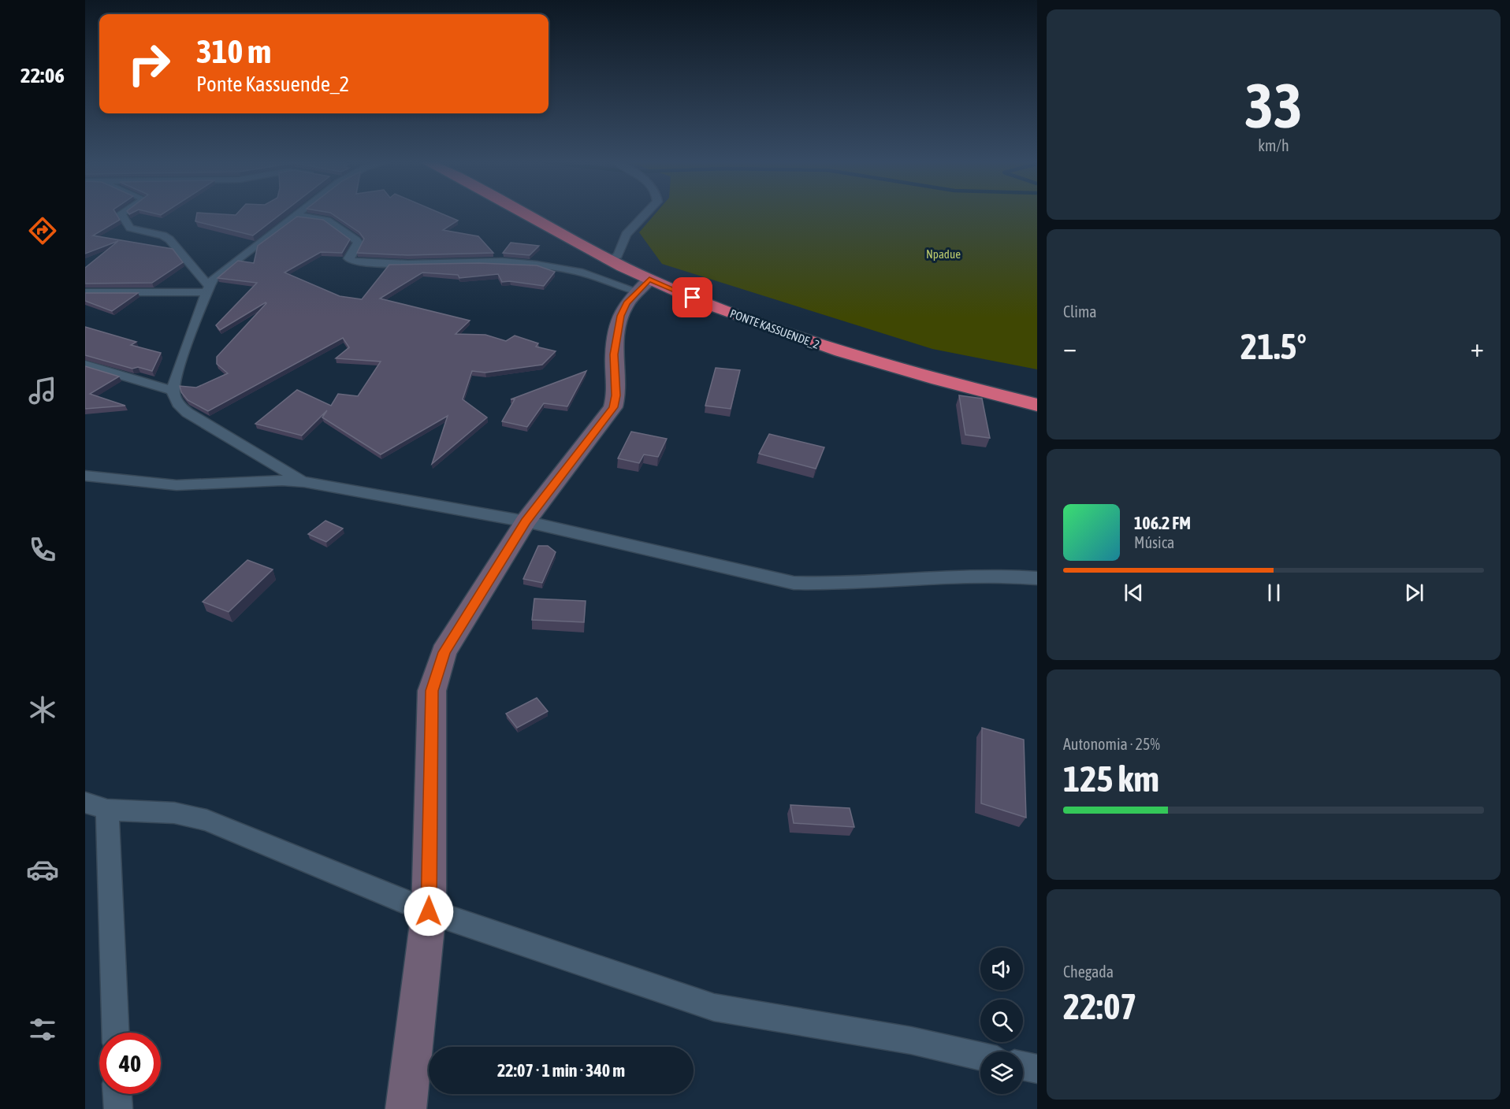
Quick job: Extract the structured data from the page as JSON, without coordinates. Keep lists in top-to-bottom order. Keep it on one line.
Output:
{"streets":{"highway":["PONTE KASSUENDE_2"]},"parks":["Npadue"],"page":{"tabs":"22:06","tile":[["33","km/h"],"Clima",["Autonomia · 25%","125 km"],["Chegada","22:07"]],"turn":["310 m","Ponte Kassuende_2"],"heat":["−","21.5°","+"],"song":["106.2 FM","Música"],"limit":"40","trip":"22:07 · 1 min · 340 m"}}
